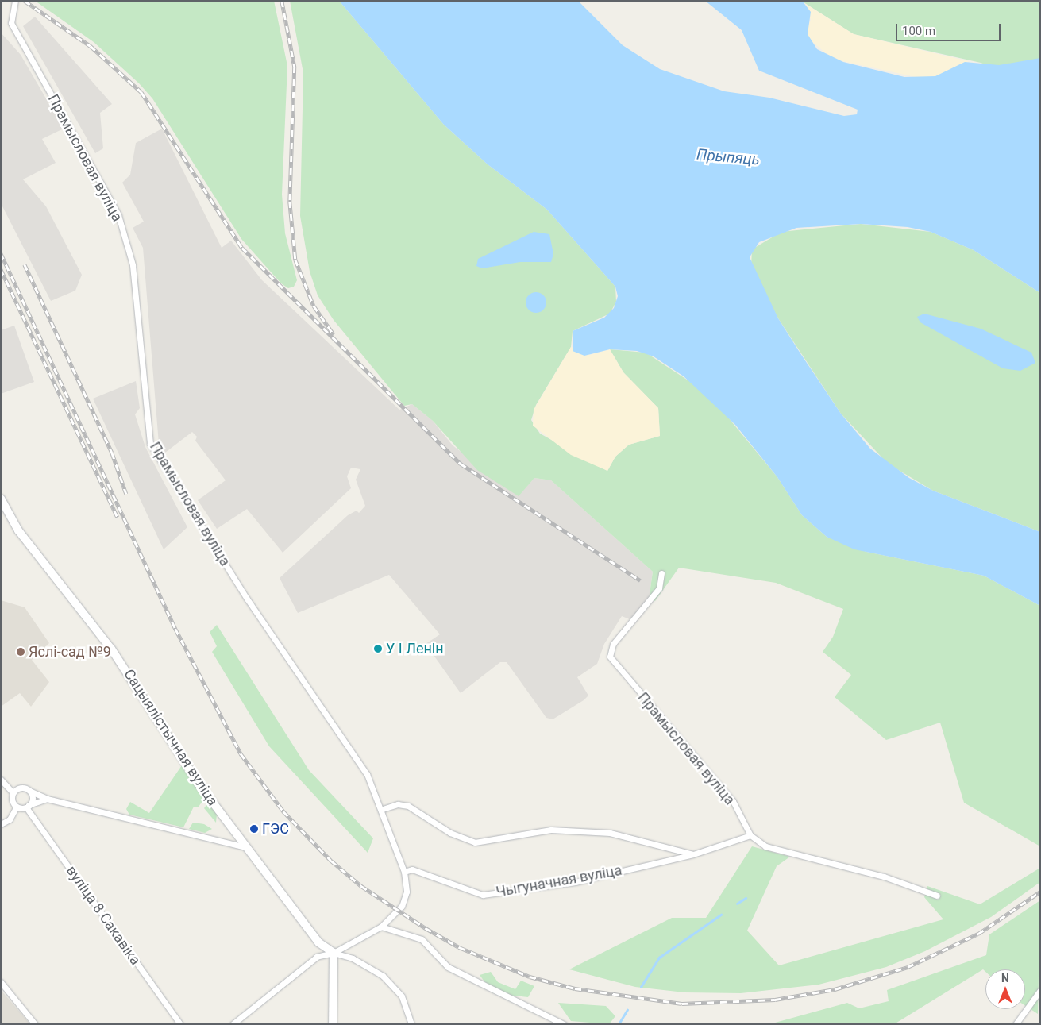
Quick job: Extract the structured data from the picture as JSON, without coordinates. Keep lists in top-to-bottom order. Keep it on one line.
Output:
{"streets":{"street":["Прамысловая вуліца","Сацыялістычная вуліца","Чыгуначная вуліца","вуліца 8 Сакавіка"]},"crossings":[["Прамысловая вуліца","Сацыялістычная вуліца"],["Прамысловая вуліца","Чыгуначная вуліца"]],"water":["Прыпяць"],"places":["У І Ленін","Яслі-сад №9","ГЭС"],"scale_bar":"100 m","north":"top"}
